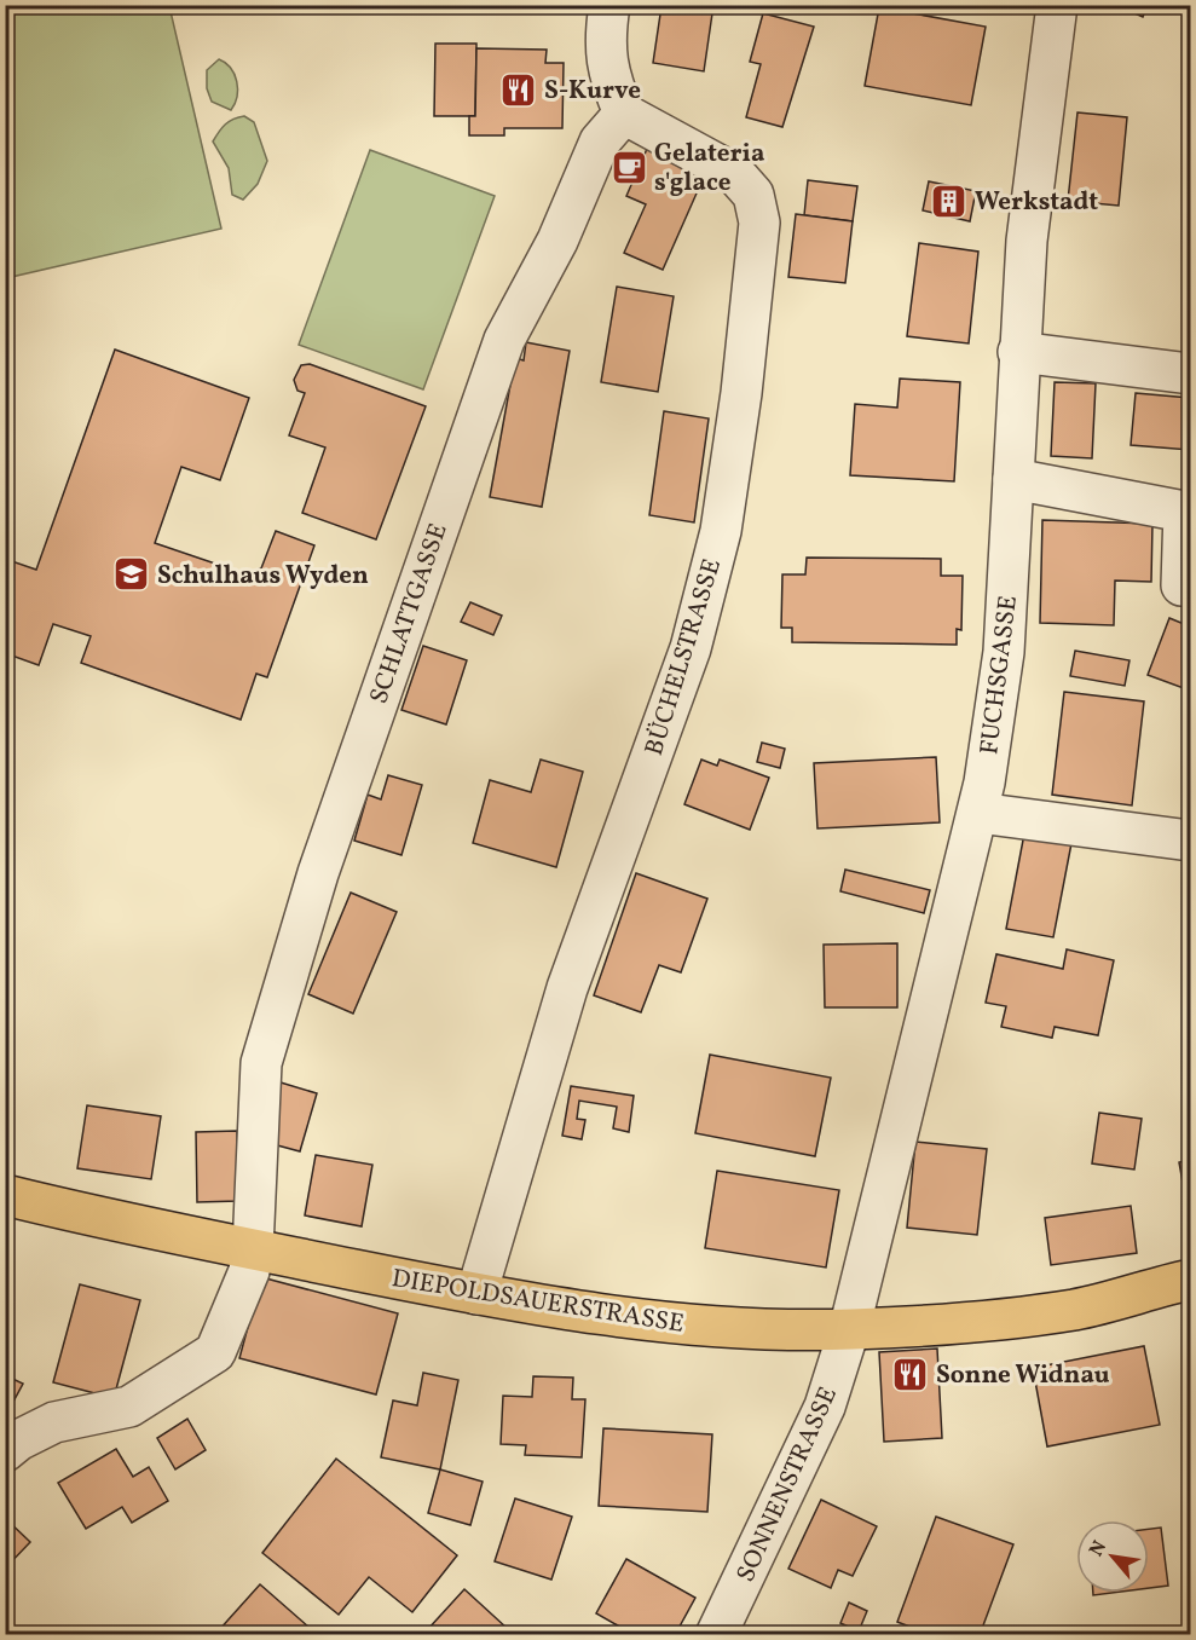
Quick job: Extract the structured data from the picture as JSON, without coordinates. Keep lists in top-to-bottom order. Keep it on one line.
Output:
{"streets":{"main road":["DIEPOLDSAUERSTRASSE"],"street":["SCHLATTGASSE","BÜCHELSTRASSE","FUCHSGASSE","SONNENSTRASSE"]},"crossings":[["SCHLATTGASSE","BÜCHELSTRASSE"],["SCHLATTGASSE","DIEPOLDSAUERSTRASSE"],["BÜCHELSTRASSE","DIEPOLDSAUERSTRASSE"],["FUCHSGASSE","DIEPOLDSAUERSTRASSE"],["FUCHSGASSE","SONNENSTRASSE"],["DIEPOLDSAUERSTRASSE","SONNENSTRASSE"]],"places":{"restaurant":["S-Kurve","Sonne Widnau"],"cafe":["Gelateria s'glace"],"building":["Werkstadt"],"school or university":["Schulhaus Wyden"]},"north":"top left"}
